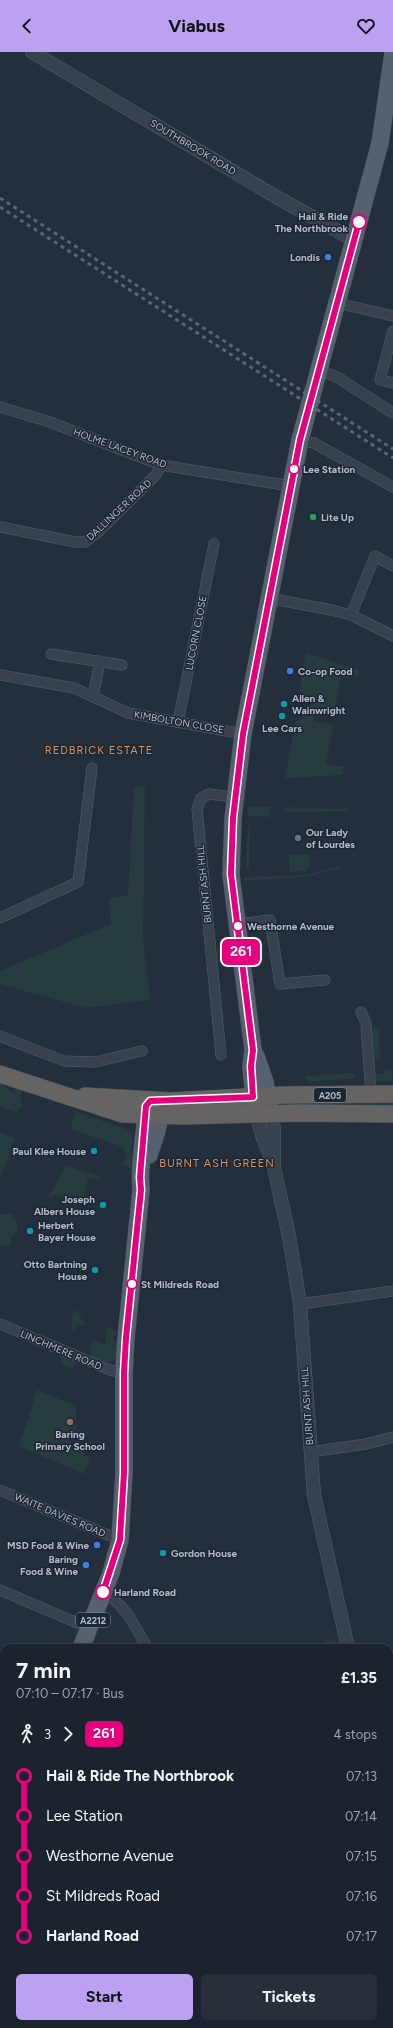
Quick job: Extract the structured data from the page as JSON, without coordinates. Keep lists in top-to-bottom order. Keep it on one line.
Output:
{"streets":{"highway":["A205"],"main road":["BURNT ASH HILL","A2212"],"street":["SOUTHBROOK ROAD","HOLME LACEY ROAD","DALLINGER ROAD","LUCORN CLOSE","KIMBOLTON CLOSE","LINCHMERE ROAD","WAITE DAVIES ROAD"]},"crossings":[["SOUTHBROOK ROAD","BURNT ASH HILL"],["HOLME LACEY ROAD","DALLINGER ROAD"],["HOLME LACEY ROAD","BURNT ASH HILL"],["LUCORN CLOSE","KIMBOLTON CLOSE"],["KIMBOLTON CLOSE","BURNT ASH HILL"],["BURNT ASH HILL","A205"],["A205","A2212"],["LINCHMERE ROAD","A2212"],["WAITE DAVIES ROAD","A2212"]],"districts":["REDBRICK ESTATE","BURNT ASH GREEN"],"places":["Hail & Ride The Northbrook","Londis","Lee Station","Lite Up","Co-op Food","Allen & Wainwright","Lee Cars","Our Lady of Lourdes","Westhorne Avenue","Paul Klee House","Joseph Albers House","Herbert Bayer House","Otto Bartning House","St Mildreds Road","Baring Primary School","MSD Food & Wine","Gordon House","Baring Food & Wine","Harland Road"],"lines":["bus line 261"],"page":{"header":"Viabus","on_map":"261","heading":["7 min","07:10 – 07:17 · Bus","£1.35"],"legs":["3","261","4 stops"],"list":[{"name":"Hail & Ride The Northbrook","value":"07:13"},{"name":"Lee Station","value":"07:14"},{"name":"Westhorne Avenue","value":"07:15"},{"name":"St Mildreds Road","value":"07:16"},{"name":"Harland Road","value":"07:17"}],"buttons":["Start","Tickets"]}}
